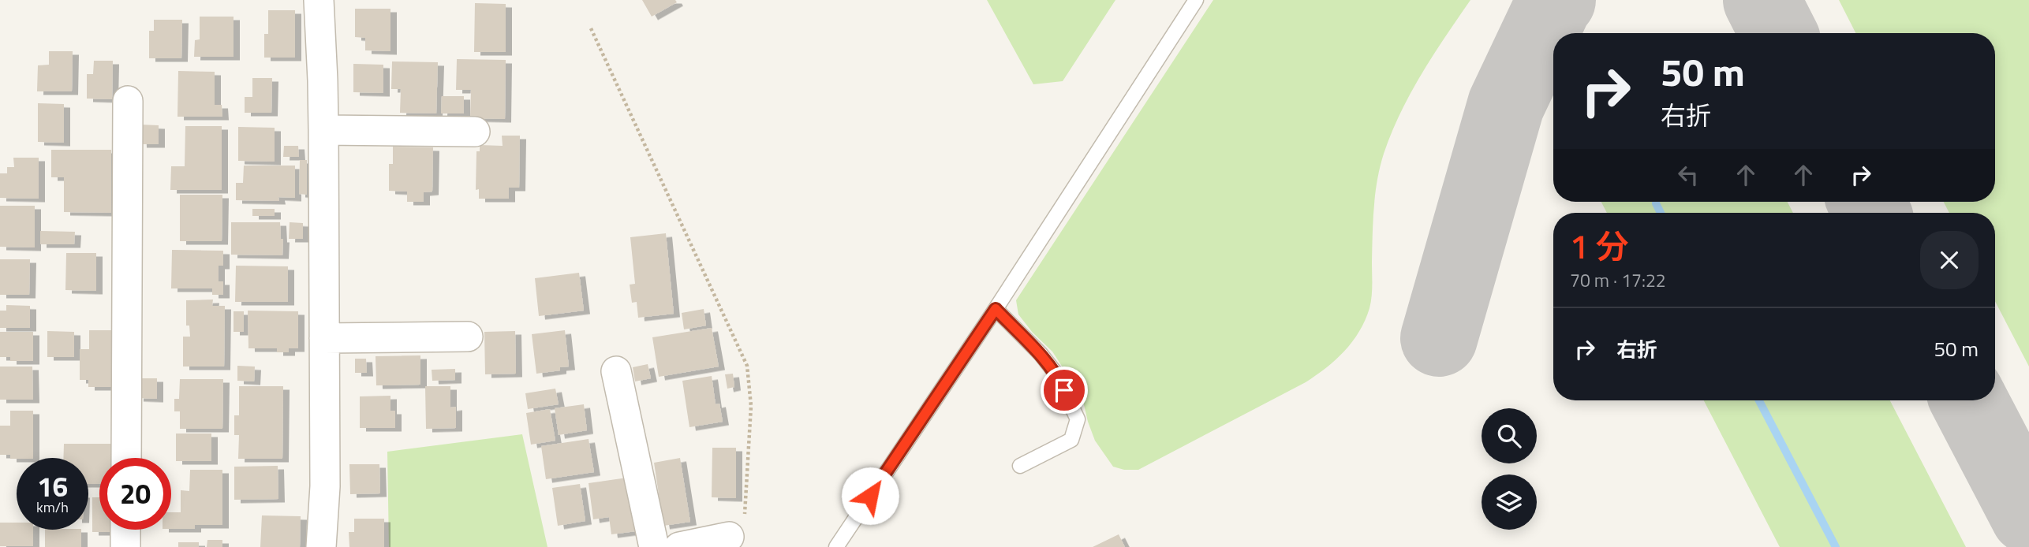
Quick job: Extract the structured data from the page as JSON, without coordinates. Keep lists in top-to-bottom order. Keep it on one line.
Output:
{"page":{"turn":["50 m","右折"],"heading":["1 分","70 m · 17:22"],"list":[{"name":"右折","value":"50 m"}],"speed":"16 km/h","limit":"20"}}
